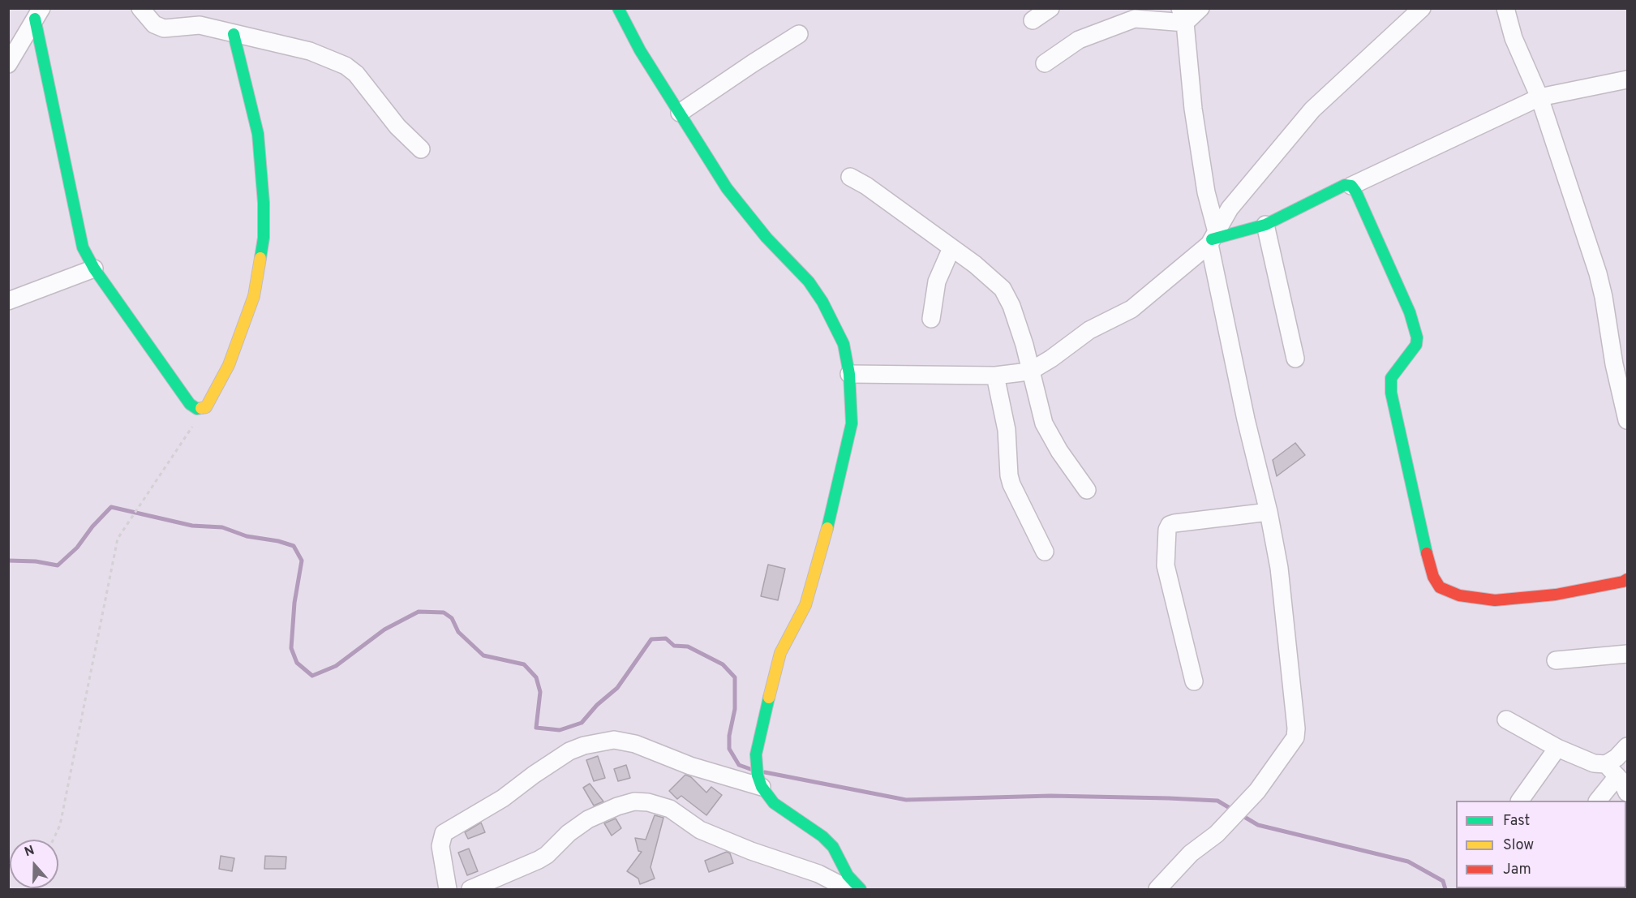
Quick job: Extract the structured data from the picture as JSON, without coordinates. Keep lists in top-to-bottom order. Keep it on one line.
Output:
{"legend":["Fast","Slow","Jam"],"north":"top"}
